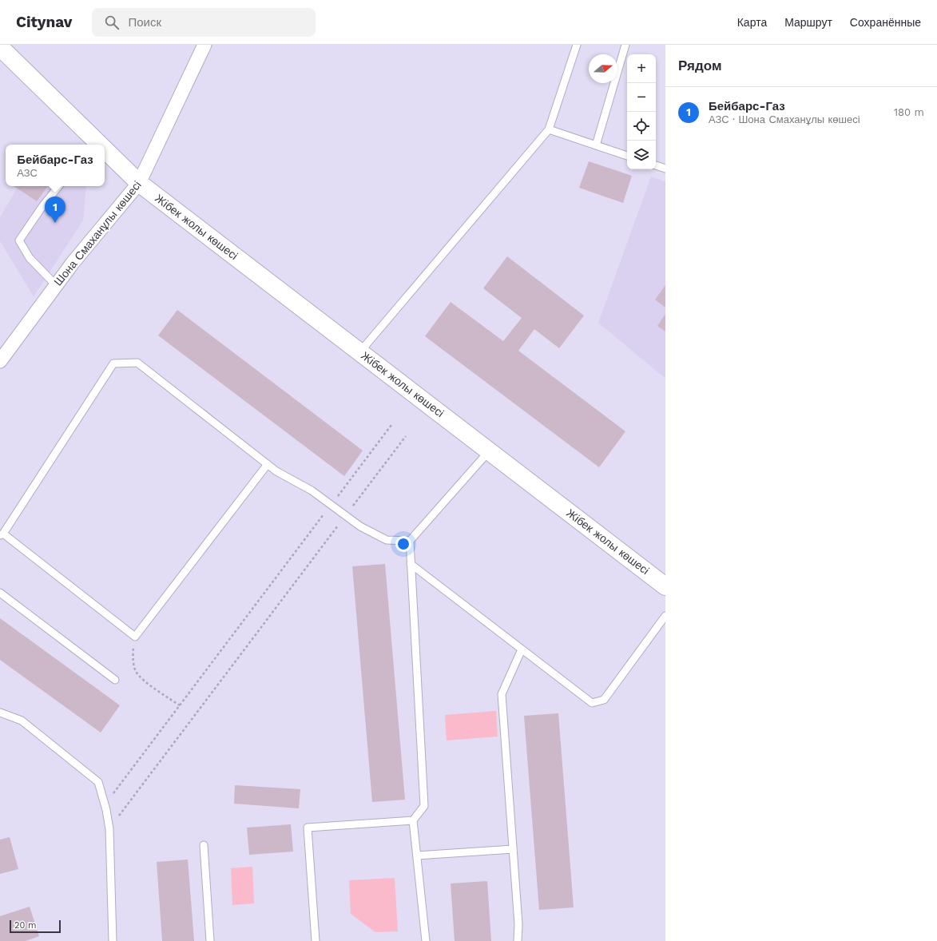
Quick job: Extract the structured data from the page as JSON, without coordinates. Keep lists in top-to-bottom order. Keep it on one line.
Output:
{"streets":{"main road":["Жібек жолы көшесі"],"street":["Шона Смаханұлы көшесі"]},"crossings":[["Жібек жолы көшесі","Шона Смаханұлы көшесі"]],"scale_bar":"20 m","north":"right","page":{"header":"Citynav","search":"Поиск","nav":["Карта","Маршрут","Сохранённые"],"heading":"Рядом","map_buttons":["+","−"],"list":[{"mark":"1","name":"Бейбарс-Газ","note":"АЗС · Шона Смаханұлы көшесі","value":"180 m"}],"popup":["Бейбарс-Газ","АЗС"],"pins":"1","scale":"20 m"}}
